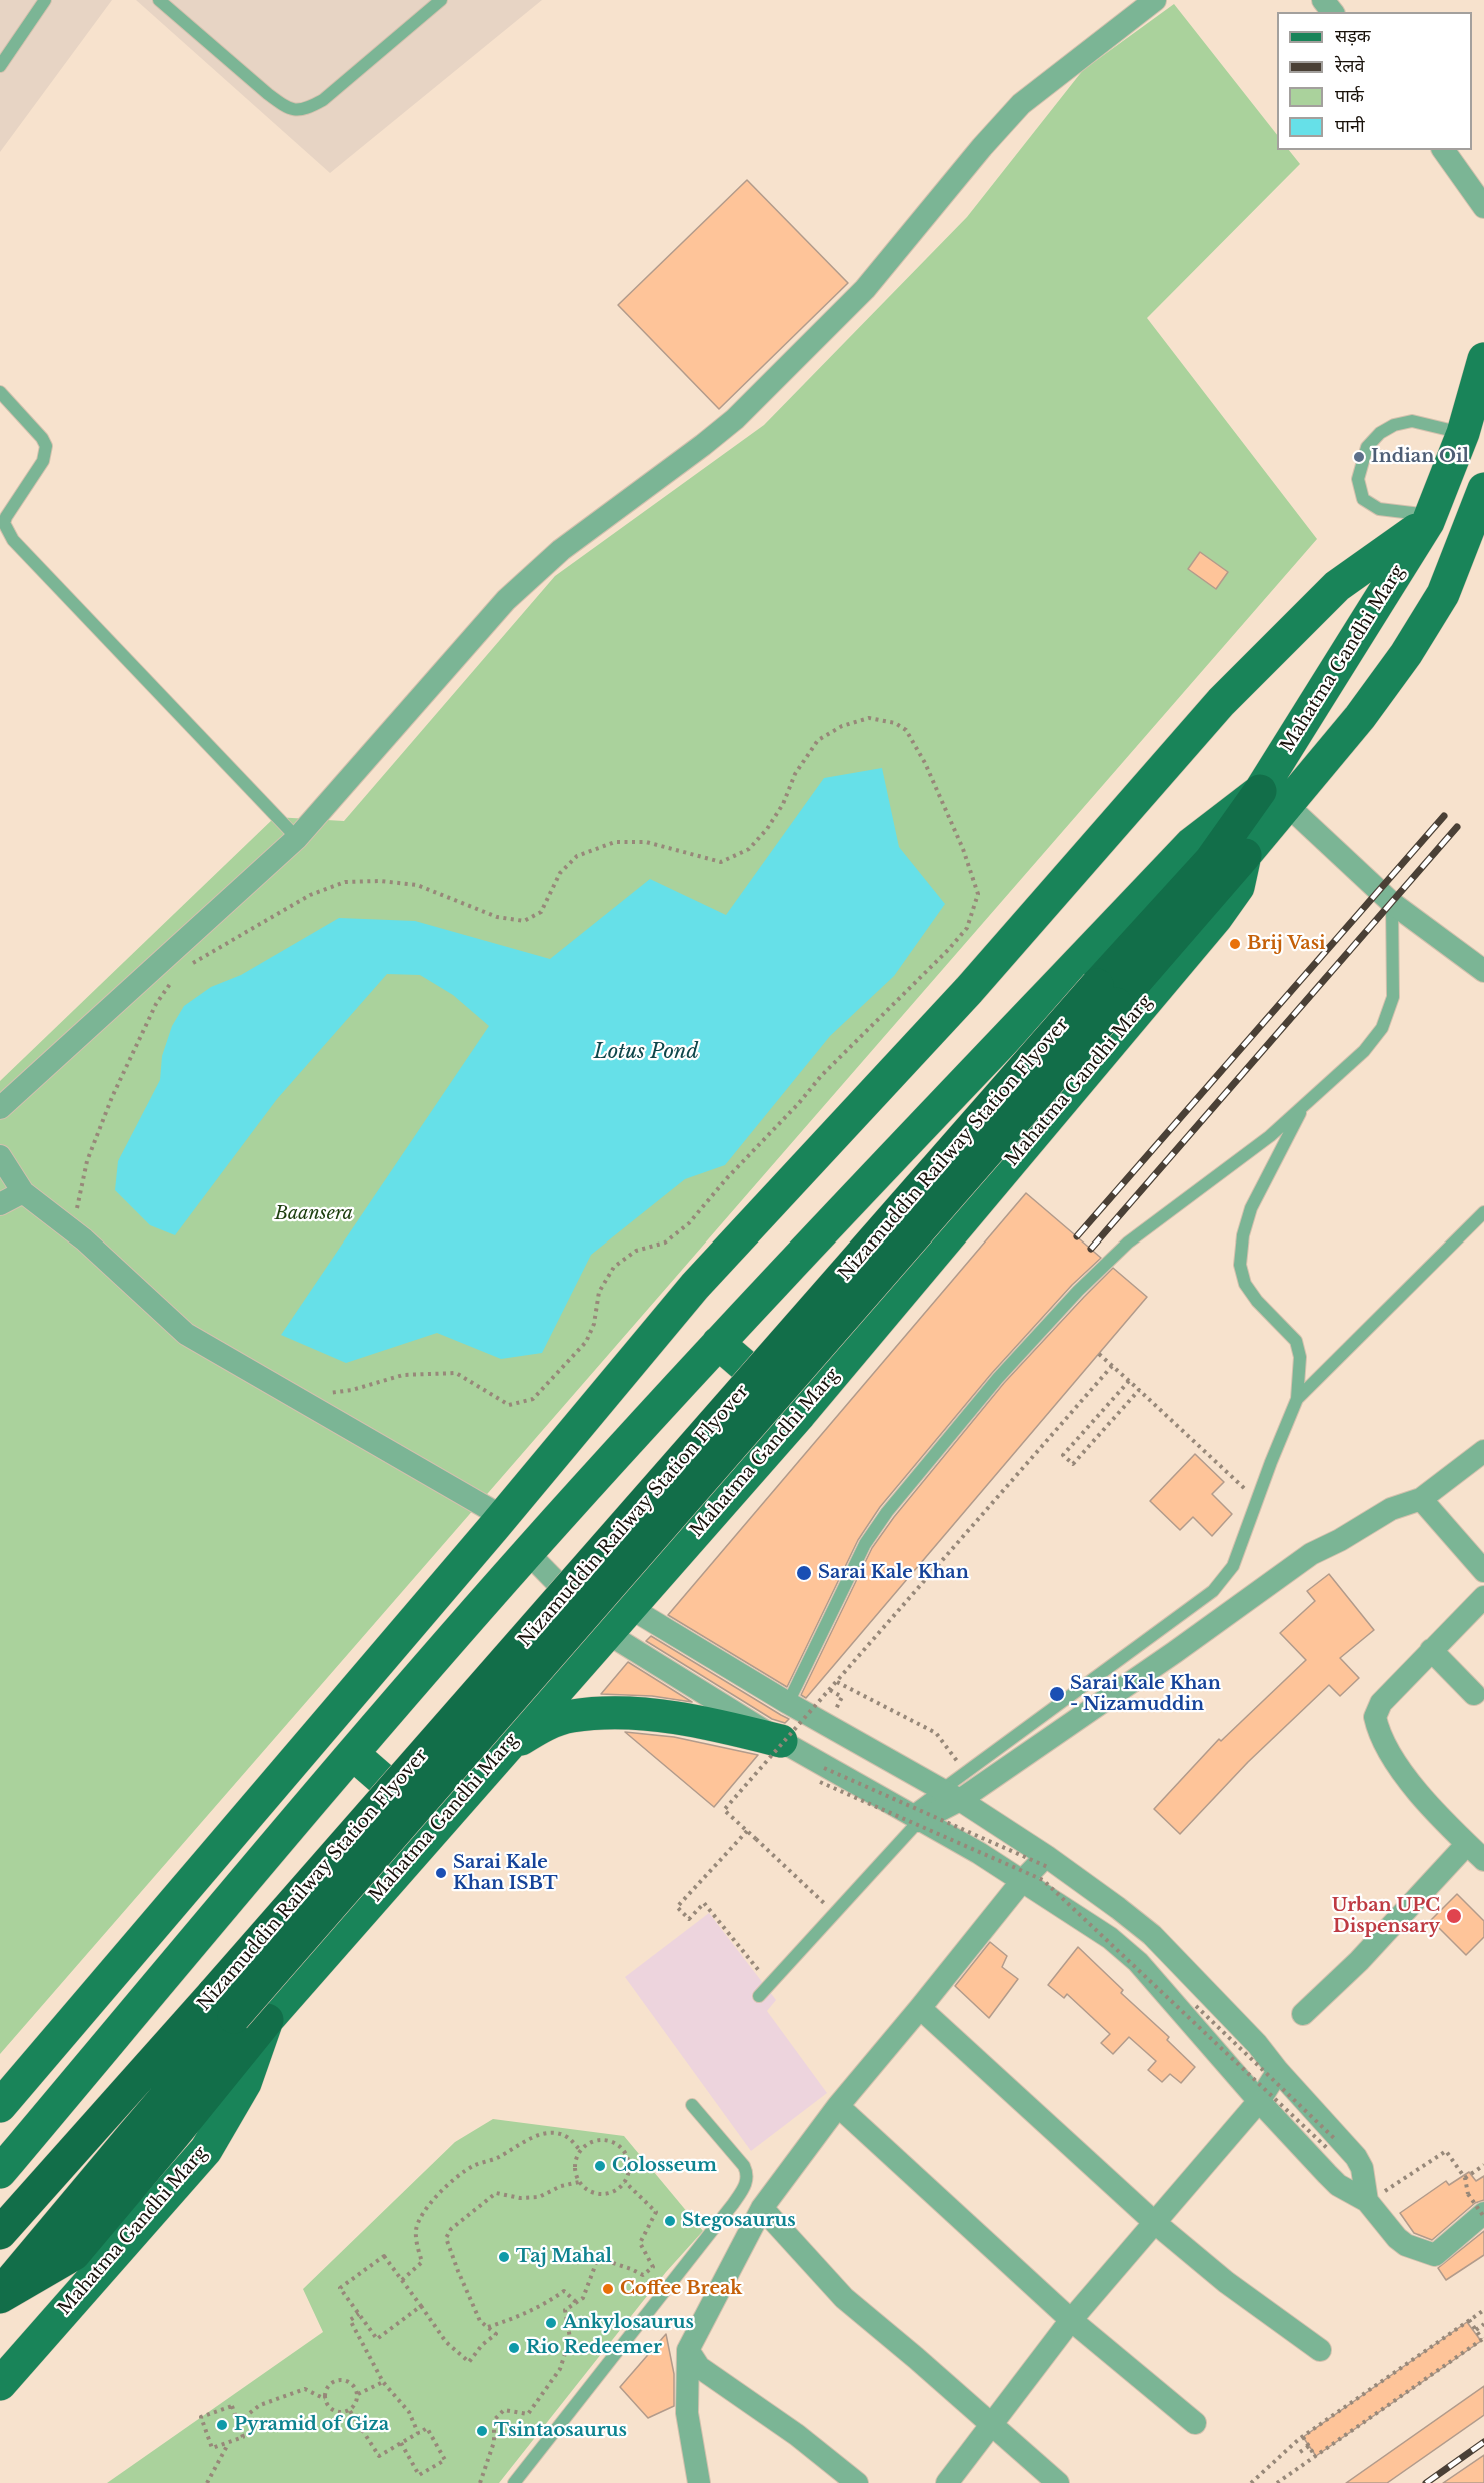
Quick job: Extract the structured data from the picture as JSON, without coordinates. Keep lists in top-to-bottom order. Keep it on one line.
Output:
{"streets":{"highway":["Nizamuddin Railway Station Flyover"],"main road":["Mahatma Gandhi Marg"]},"crossings":[["Mahatma Gandhi Marg","Nizamuddin Railway Station Flyover"]],"water":["Lotus Pond"],"parks":["Baansera"],"places":["Indian Oil","Brij Vasi","Sarai Kale Khan","Sarai Kale Khan - Nizamuddin","Sarai Kale Khan ISBT","Urban UPC Dispensary","Colosseum","Stegosaurus","Taj Mahal","Coffee Break","Ankylosaurus","Rio Redeemer","Pyramid of Giza","Tsintaosaurus"],"legend":["सड़क","रेलवे","पार्क","पानी"]}
